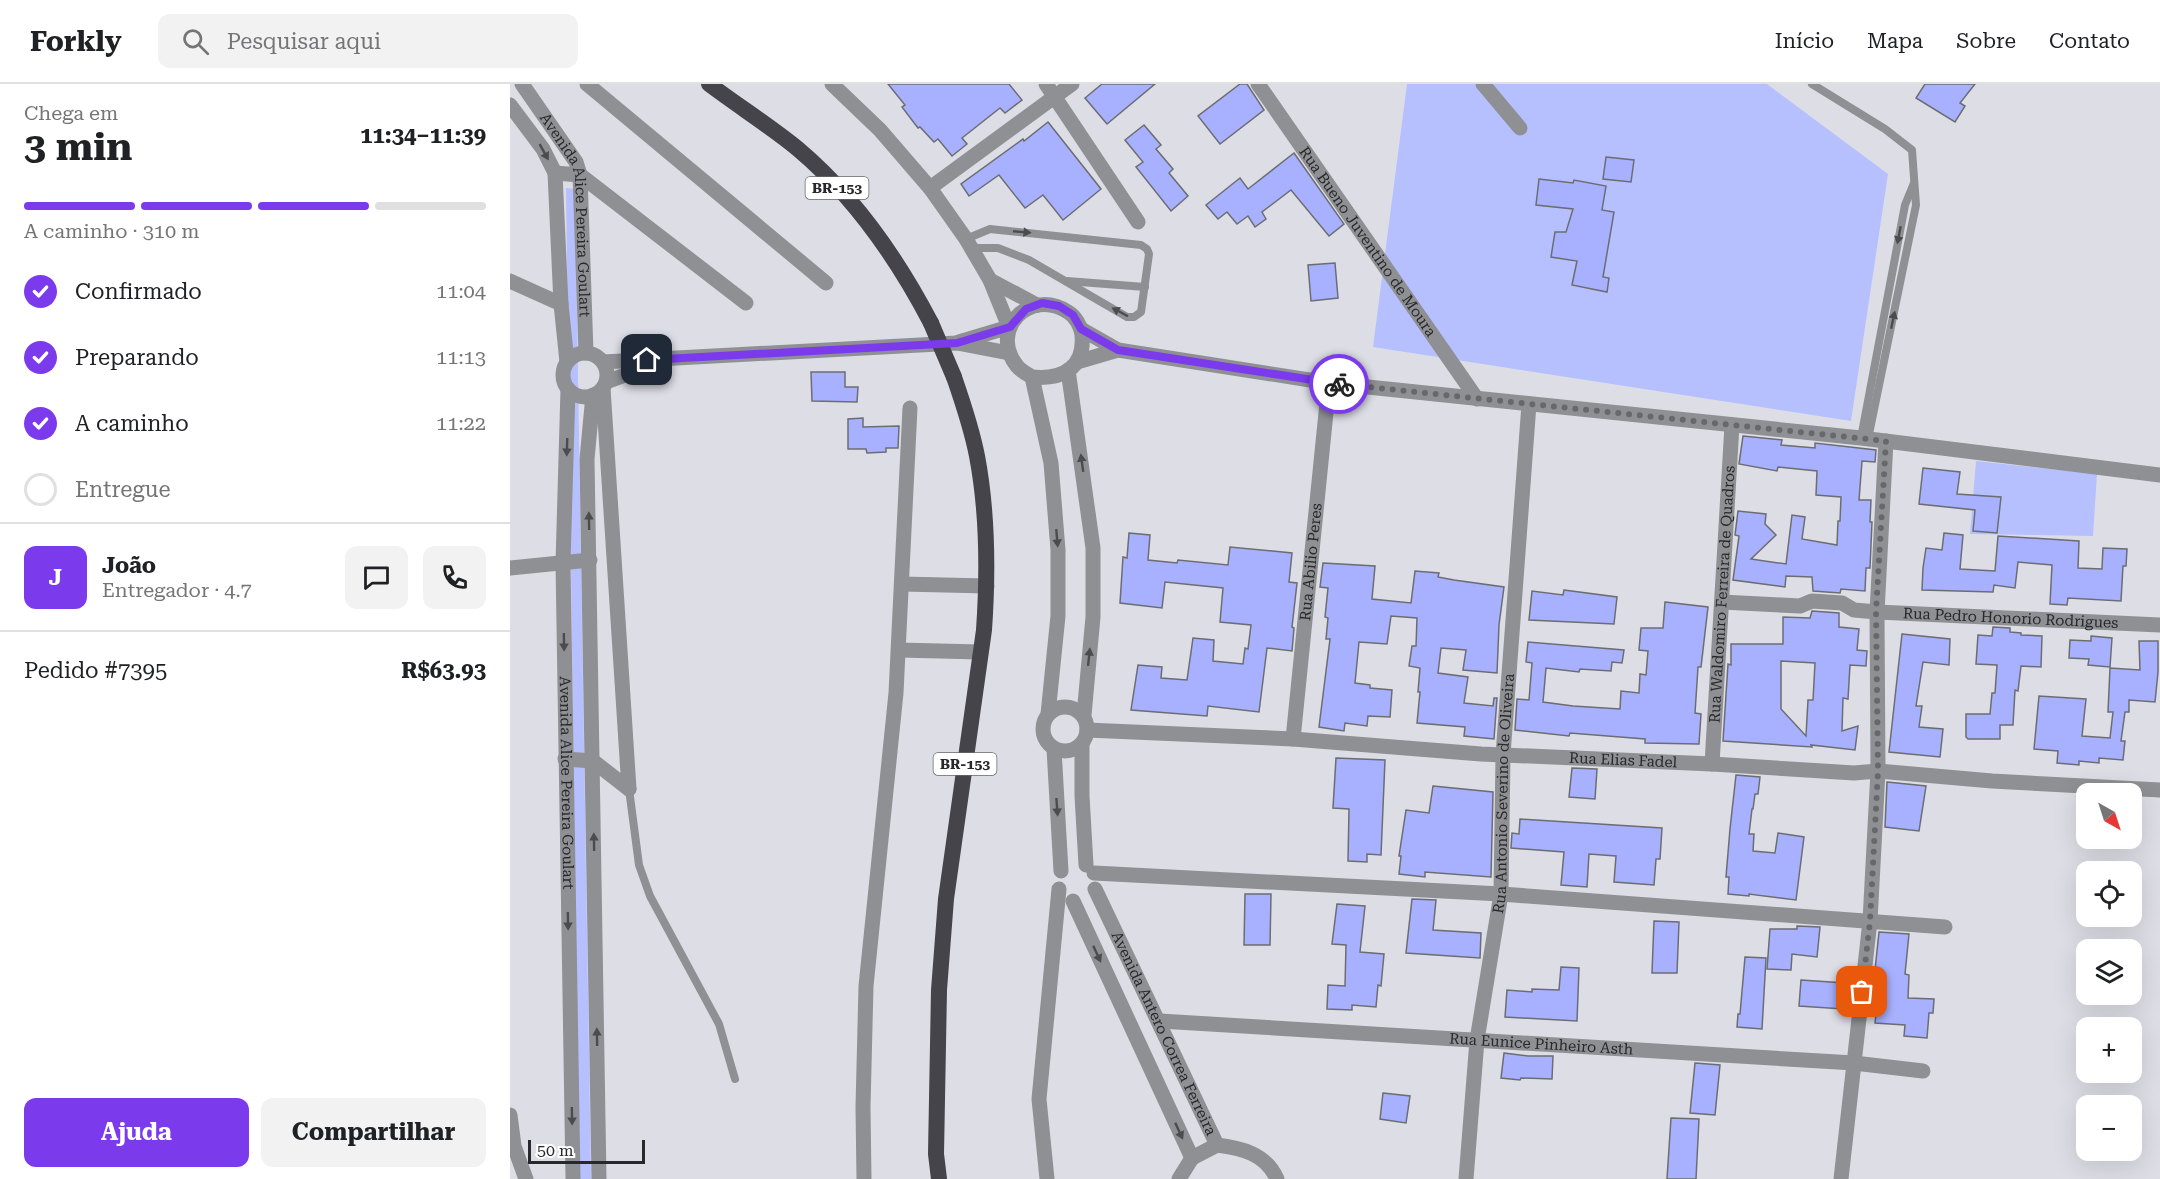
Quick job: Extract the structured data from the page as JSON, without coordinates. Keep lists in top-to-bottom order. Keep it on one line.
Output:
{"streets":{"highway":["BR-153"],"street":["Avenida Alice Pereira Goulart","Rua Bueno Juventino de Moura","Rua Abilio Peres","Rua Waldomiro Ferreira de Quadros","Rua Pedro Honorio Rodrigues","Rua Elias Fadel","Rua Antonio Severino de Oliveira","Avenida Antero Correa Ferreira","Rua Eunice Pinheiro Asth"]},"crossings":[["Rua Abilio Peres","Rua Elias Fadel"],["Rua Waldomiro Ferreira de Quadros","Rua Pedro Honorio Rodrigues"],["Rua Waldomiro Ferreira de Quadros","Rua Elias Fadel"],["Rua Elias Fadel","Rua Antonio Severino de Oliveira"],["Rua Antonio Severino de Oliveira","Rua Eunice Pinheiro Asth"],["Avenida Antero Correa Ferreira","Rua Eunice Pinheiro Asth"]],"scale_bar":"50 m","north":"bottom right","page":{"header":"Forkly","search":"Pesquisar aqui","nav":["Início","Mapa","Sobre","Contato"],"heading":["3 min","Chega em","11:34–11:39"],"panel":["João","Entregador · 4.7","Pedido #7395","R$63.93"],"bar":"A caminho · 310 m","list":[["Confirmado","11:04"],["Preparando","11:13"],["A caminho","11:22"],"Entregue"],"round":"J","map_buttons":["+","−"],"buttons":["Ajuda","Compartilhar"],"scale":"50 m"}}
